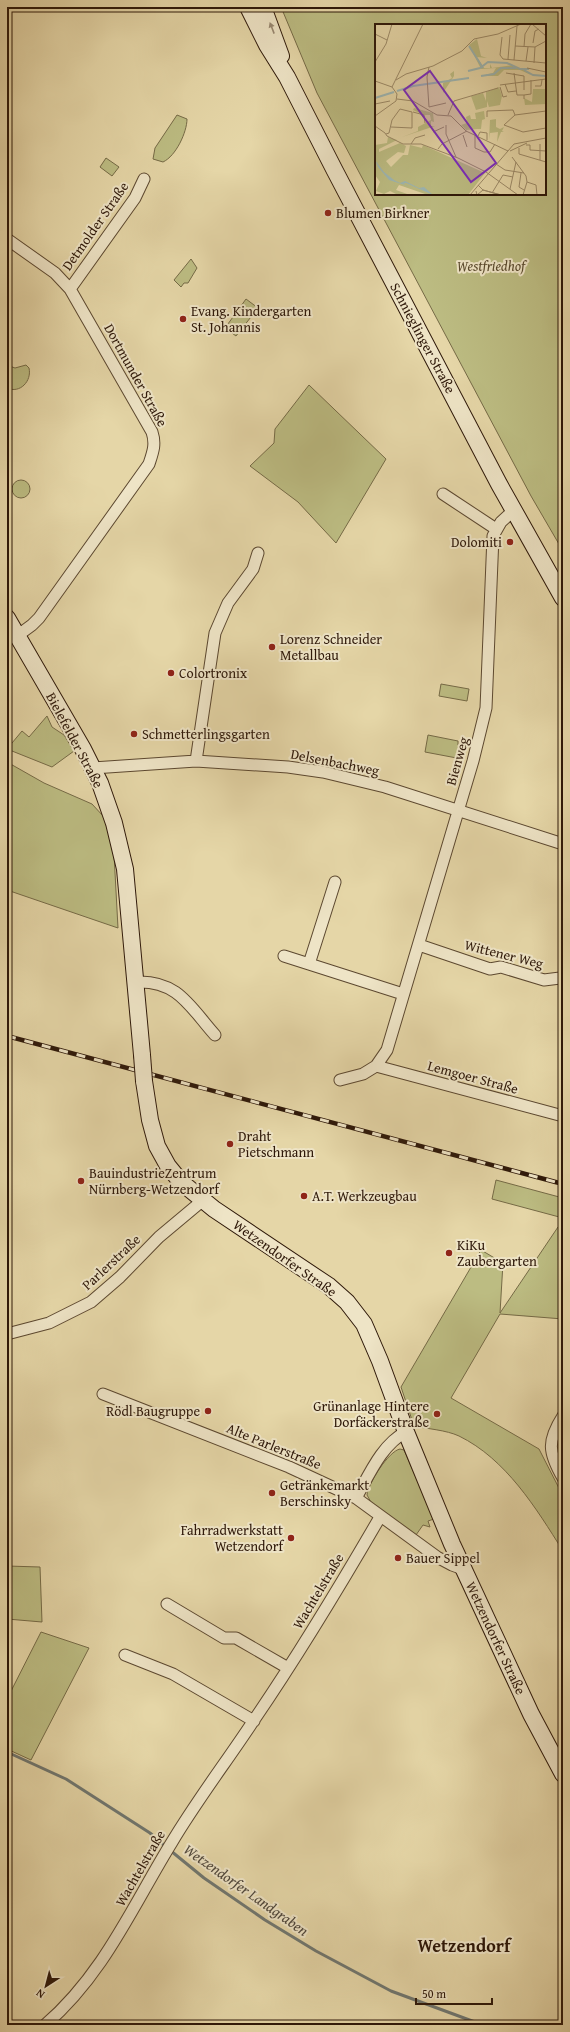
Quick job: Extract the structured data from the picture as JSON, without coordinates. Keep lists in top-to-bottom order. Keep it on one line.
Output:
{"streets":{"street":["Detmolder Straße","Schnieglinger Straße","Dortmunder Straße","Bielefelder Straße","Bienweg","Delsenbachweg","Wittener Weg","Lemgoer Straße","Wetzendorfer Straße","Parlerstraße","Alte Parlerstraße","Wachtelstraße"]},"crossings":[["Detmolder Straße","Dortmunder Straße"],["Dortmunder Straße","Bielefelder Straße"],["Bielefelder Straße","Delsenbachweg"],["Bielefelder Straße","Wetzendorfer Straße"],["Bienweg","Delsenbachweg"],["Bienweg","Wittener Weg"],["Bienweg","Lemgoer Straße"],["Wetzendorfer Straße","Parlerstraße"],["Wetzendorfer Straße","Alte Parlerstraße"],["Alte Parlerstraße","Wachtelstraße"]],"districts":["Wetzendorf"],"water":["Wetzendorfer Landgraben"],"parks":["Westfriedhof"],"places":["Blumen Birkner","Evang. Kindergarten St. Johannis","Dolomiti","Lorenz Schneider Metallbau","Colortronix","Schmetterlingsgarten","Draht Pietschmann","BauindustrieZentrum Nürnberg-Wetzendorf","A.T. Werkzeugbau","KiKu Zaubergarten","Rödl Baugruppe","Grünanlage Hintere Dorfäckerstraße","Getränkemarkt Berschinsky","Fahrradwerkstatt Wetzendorf","Bauer Sippel"],"scale_bar":"50 m","north":"bottom left"}
